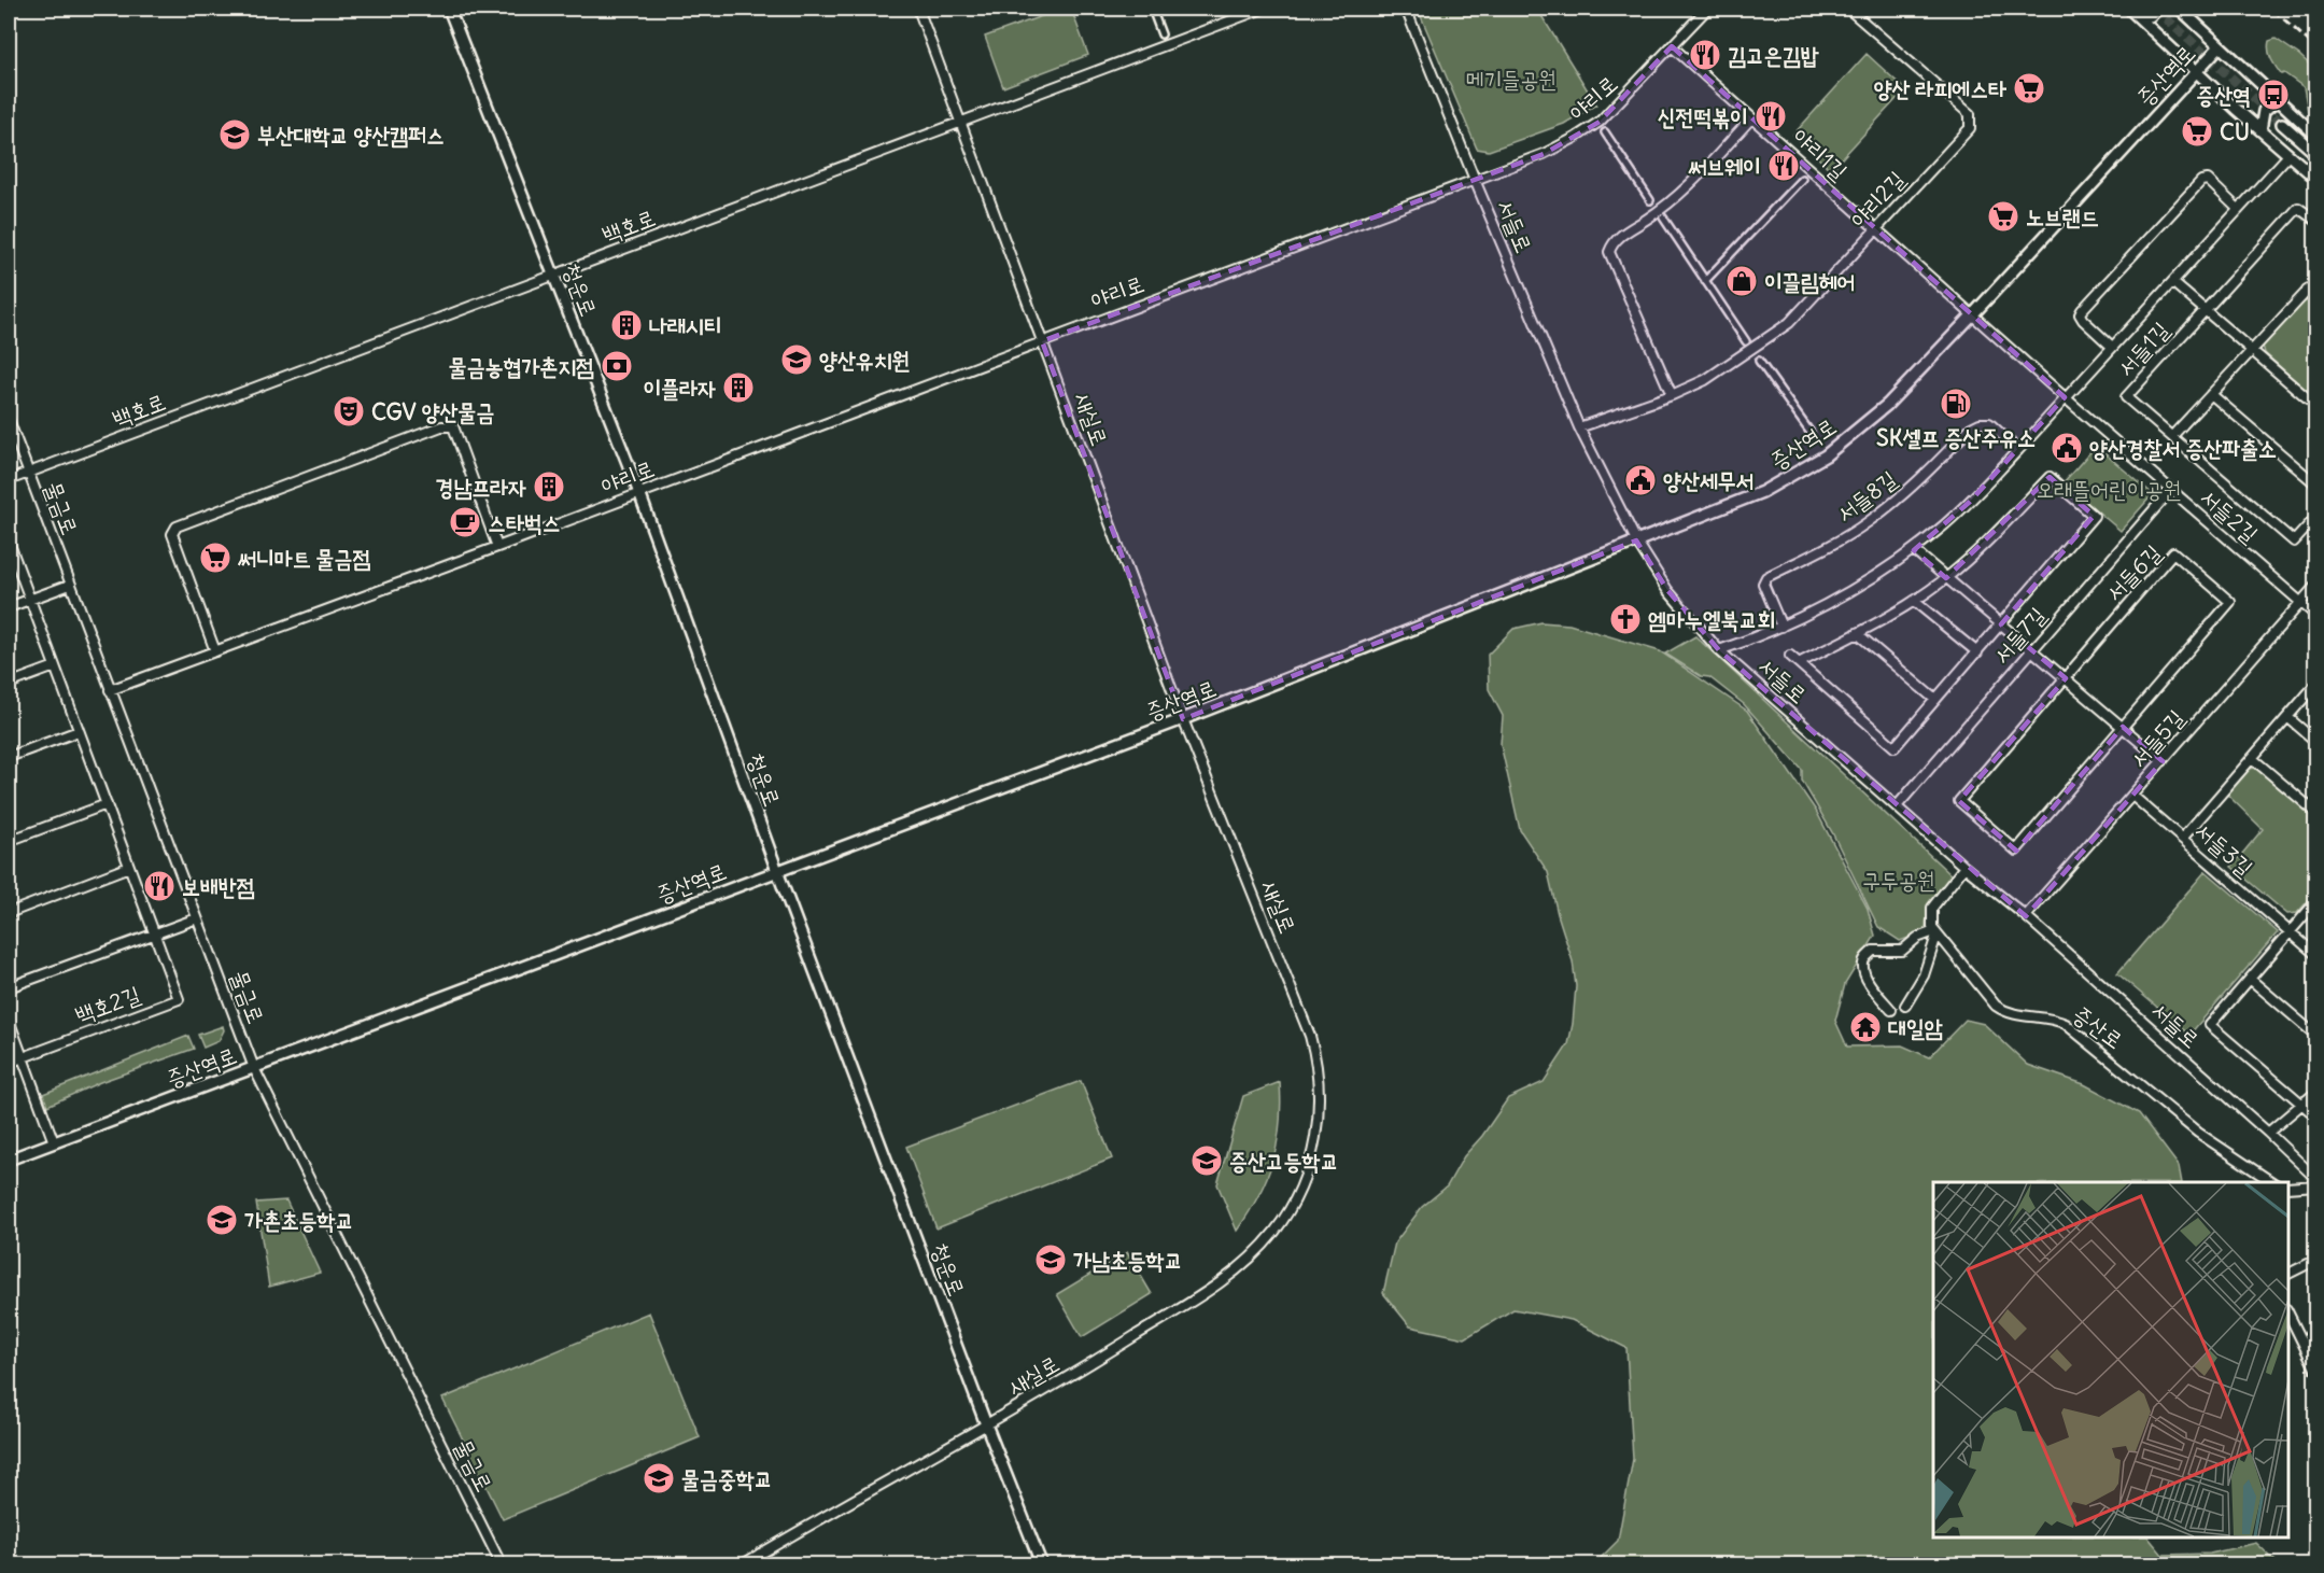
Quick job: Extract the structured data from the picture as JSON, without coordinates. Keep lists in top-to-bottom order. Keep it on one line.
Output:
{"streets":{"street":["증산역로","야리로","야리1길","야리2길","백호로","서들로","청운로","서들1길","새실로","서들8길","물금로","서들2길","서들6길","서들7길","서들5길","서들3길","백호2길","증산로"]},"crossings":[["증산역로","야리1길"],["증산역로","서들로"],["증산역로","청운로"],["증산역로","새실로"],["증산역로","물금로"],["증산역로","서들2길"],["야리로","야리1길"],["야리로","서들로"],["야리로","청운로"],["야리로","새실로"],["야리로","물금로"],["야리1길","야리2길"],["야리1길","서들2길"],["야리2길","서들로"],["백호로","청운로"],["백호로","새실로"],["백호로","물금로"],["서들로","서들7길"],["서들로","서들5길"],["청운로","새실로"],["서들2길","서들7길"],["서들2길","서들5길"],["서들5길","서들3길"]],"parks":["메기들공원","오래뜰어린이공원","구두공원"],"places":{"restaurant":["김고은김밥","신전떡볶이","써브웨이","보배반점"],"supermarket":["양산 라피에스타","CU","노브랜드","써니마트 물금점"],"bus stop":["증산역"],"school or university":["부산대학교 양산캠퍼스","양산유치원","증산고등학교","가촌초등학교","가남초등학교","물금중학교"],"shop":["이끌림헤어"],"building":["나래시티","이플라자","경남프라자"],"bank":["물금농협가촌지점"],"fuel station":["SK셀프 증산주유소"],"theatre":["CGV 양산물금"],"public building":["양산경찰서 증산파출소","양산세무서"],"cafe":["스타벅스"],"church":["엠마누엘북교회"],"temple":["대일암"]}}
